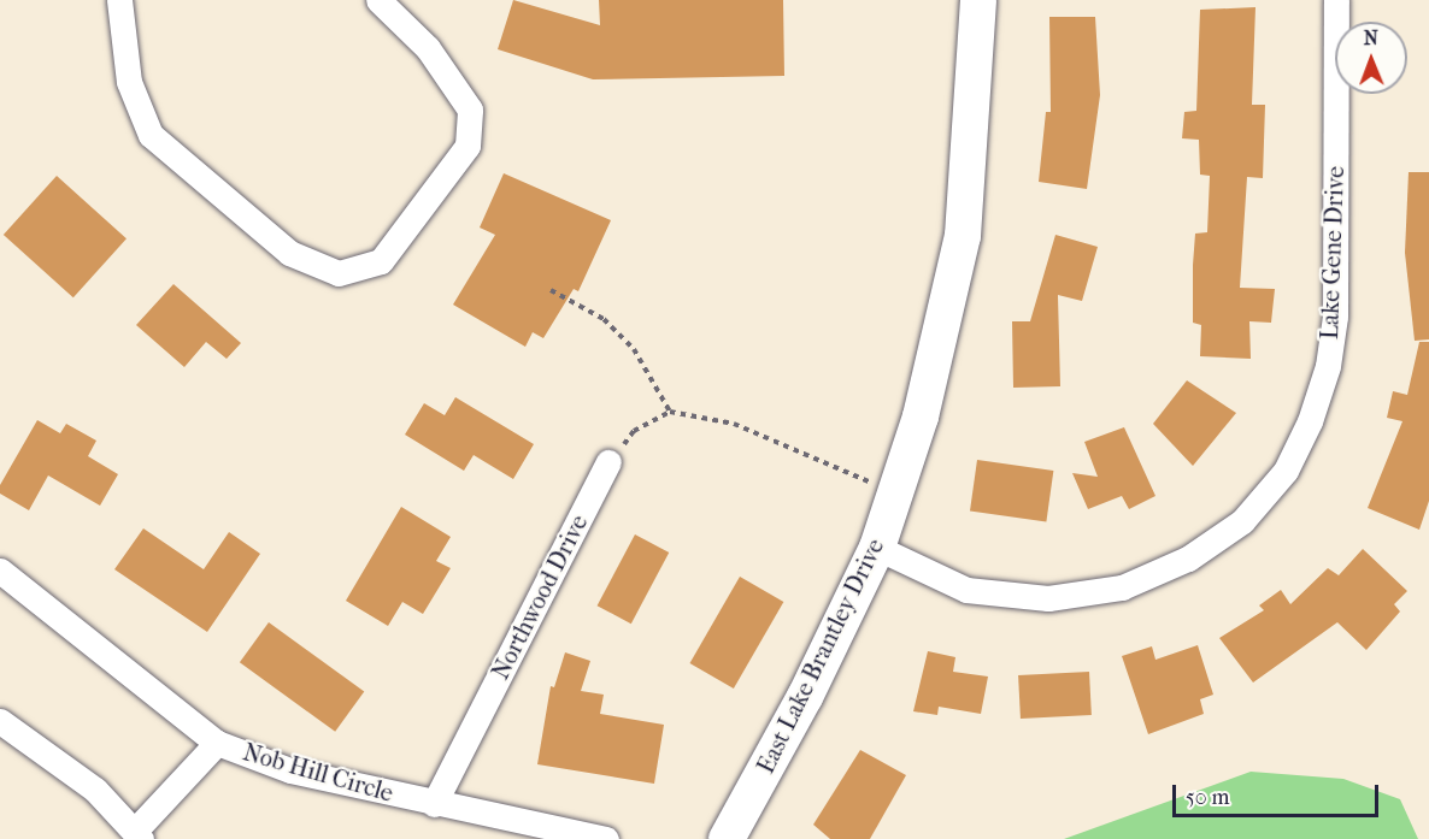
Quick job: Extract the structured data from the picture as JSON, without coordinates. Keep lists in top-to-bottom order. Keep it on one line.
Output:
{"streets":{"street":["Lake Gene Drive","Northwood Drive","East Lake Brantley Drive","Nob Hill Circle"]},"crossings":[["Lake Gene Drive","East Lake Brantley Drive"],["Northwood Drive","Nob Hill Circle"]],"scale_bar":"50 m","north":"top"}
